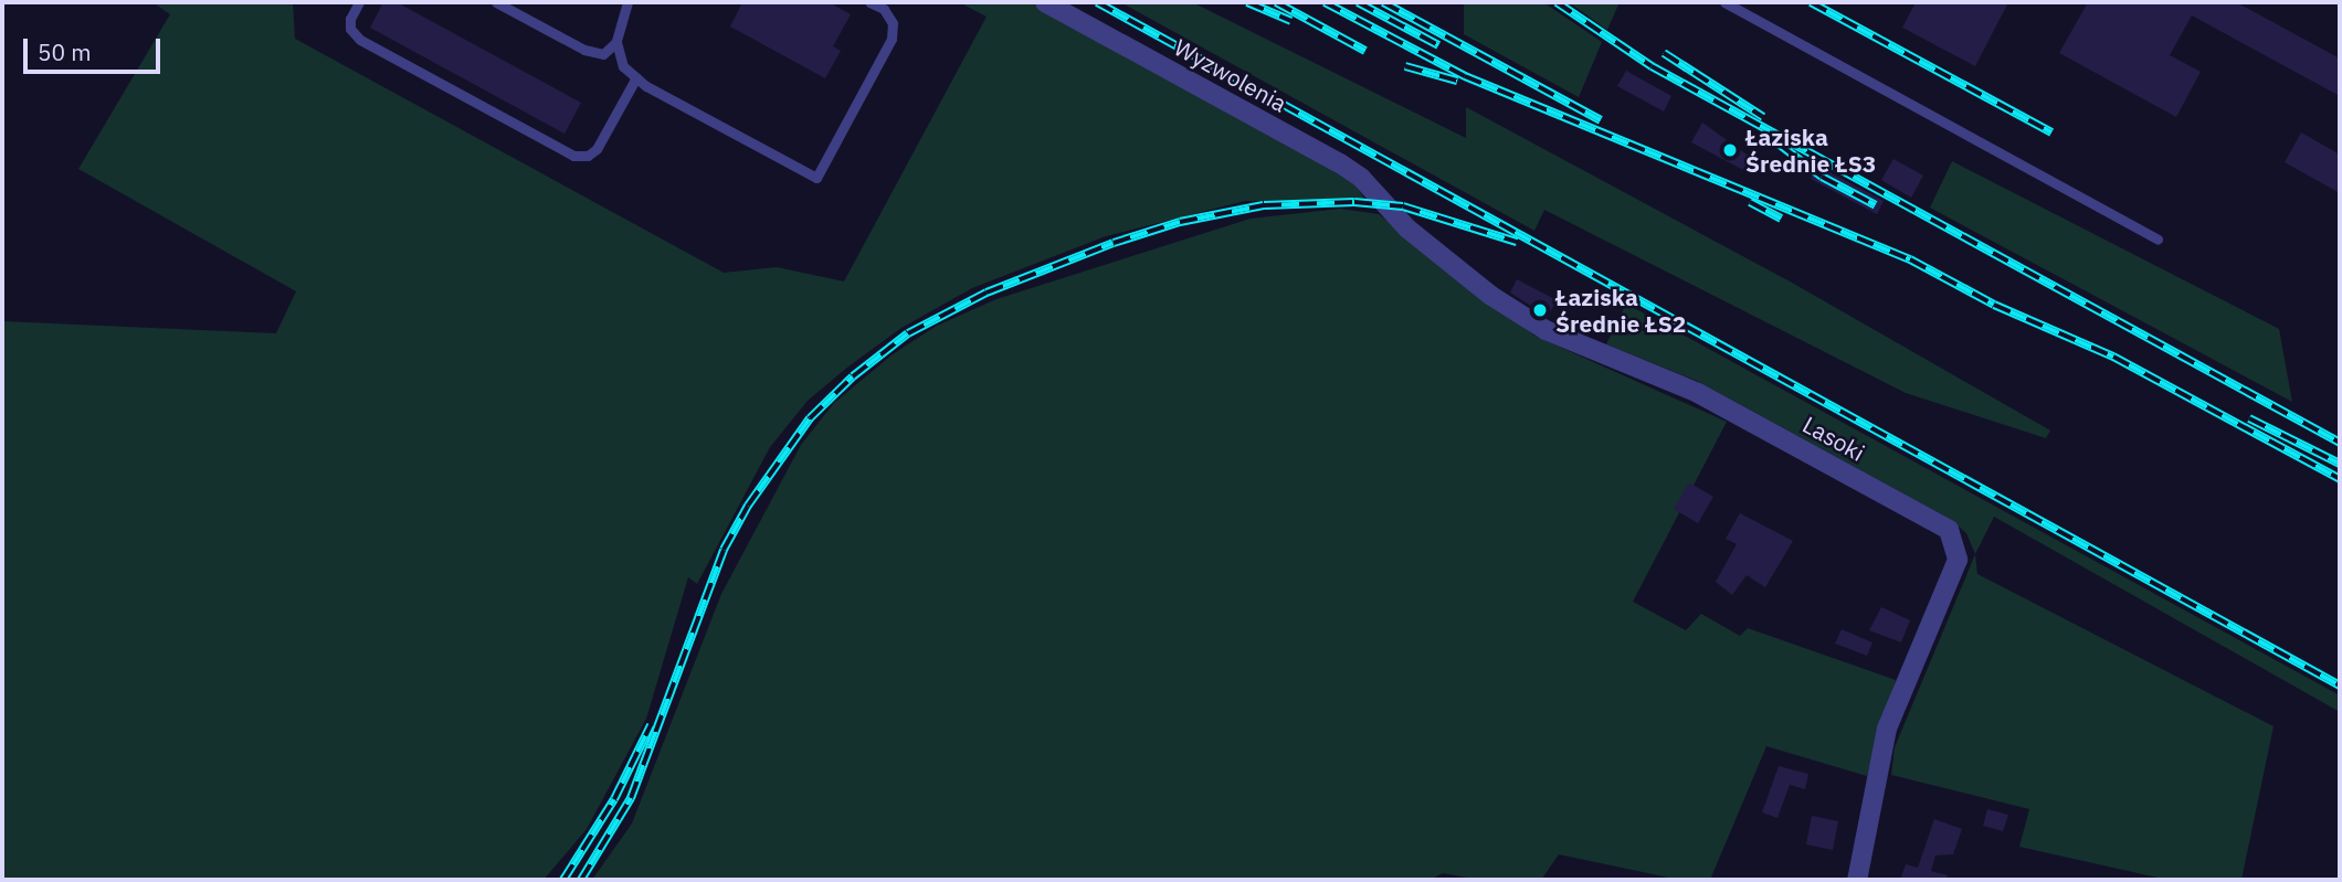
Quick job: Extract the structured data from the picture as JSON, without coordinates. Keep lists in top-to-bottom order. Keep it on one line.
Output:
{"streets":{"street":["Wyzwolenia","Lasoki"]},"crossings":[["Wyzwolenia","Lasoki"]],"places":["Łaziska Średnie ŁS3","Łaziska Średnie ŁS2"],"scale_bar":"50 m"}
